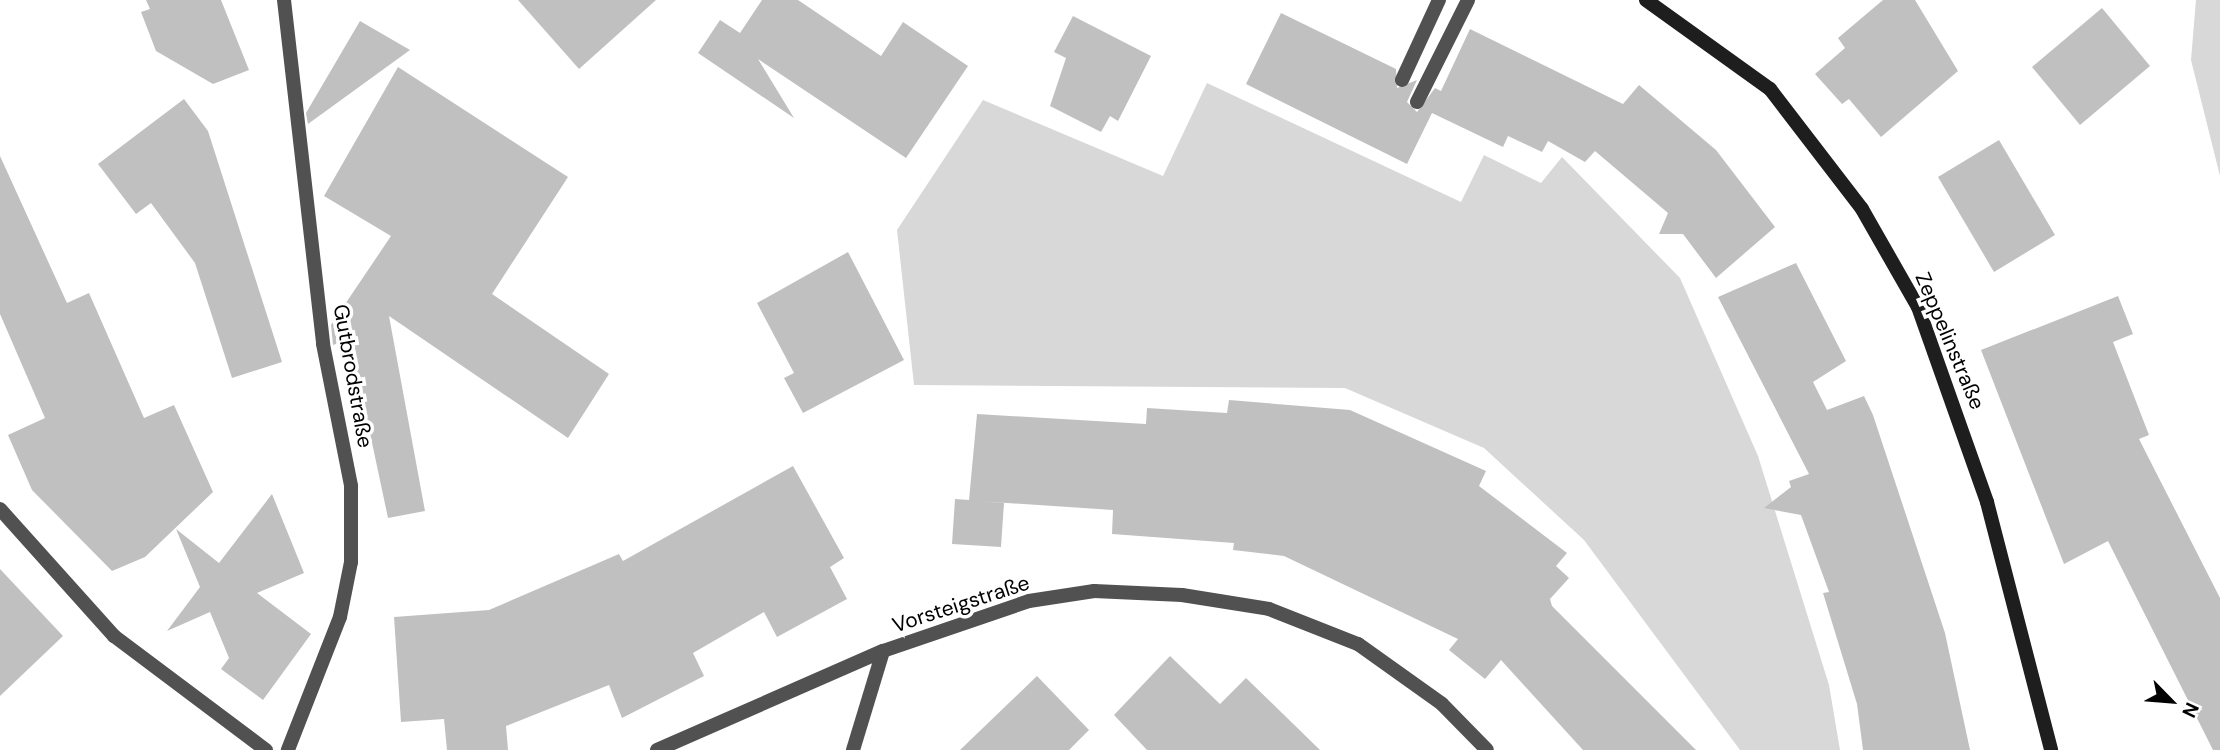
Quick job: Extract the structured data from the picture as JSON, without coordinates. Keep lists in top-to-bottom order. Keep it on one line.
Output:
{"streets":{"street":["Zeppelinstraße","Gutbrodstraße","Vorsteigstraße"]},"north":"bottom right"}
